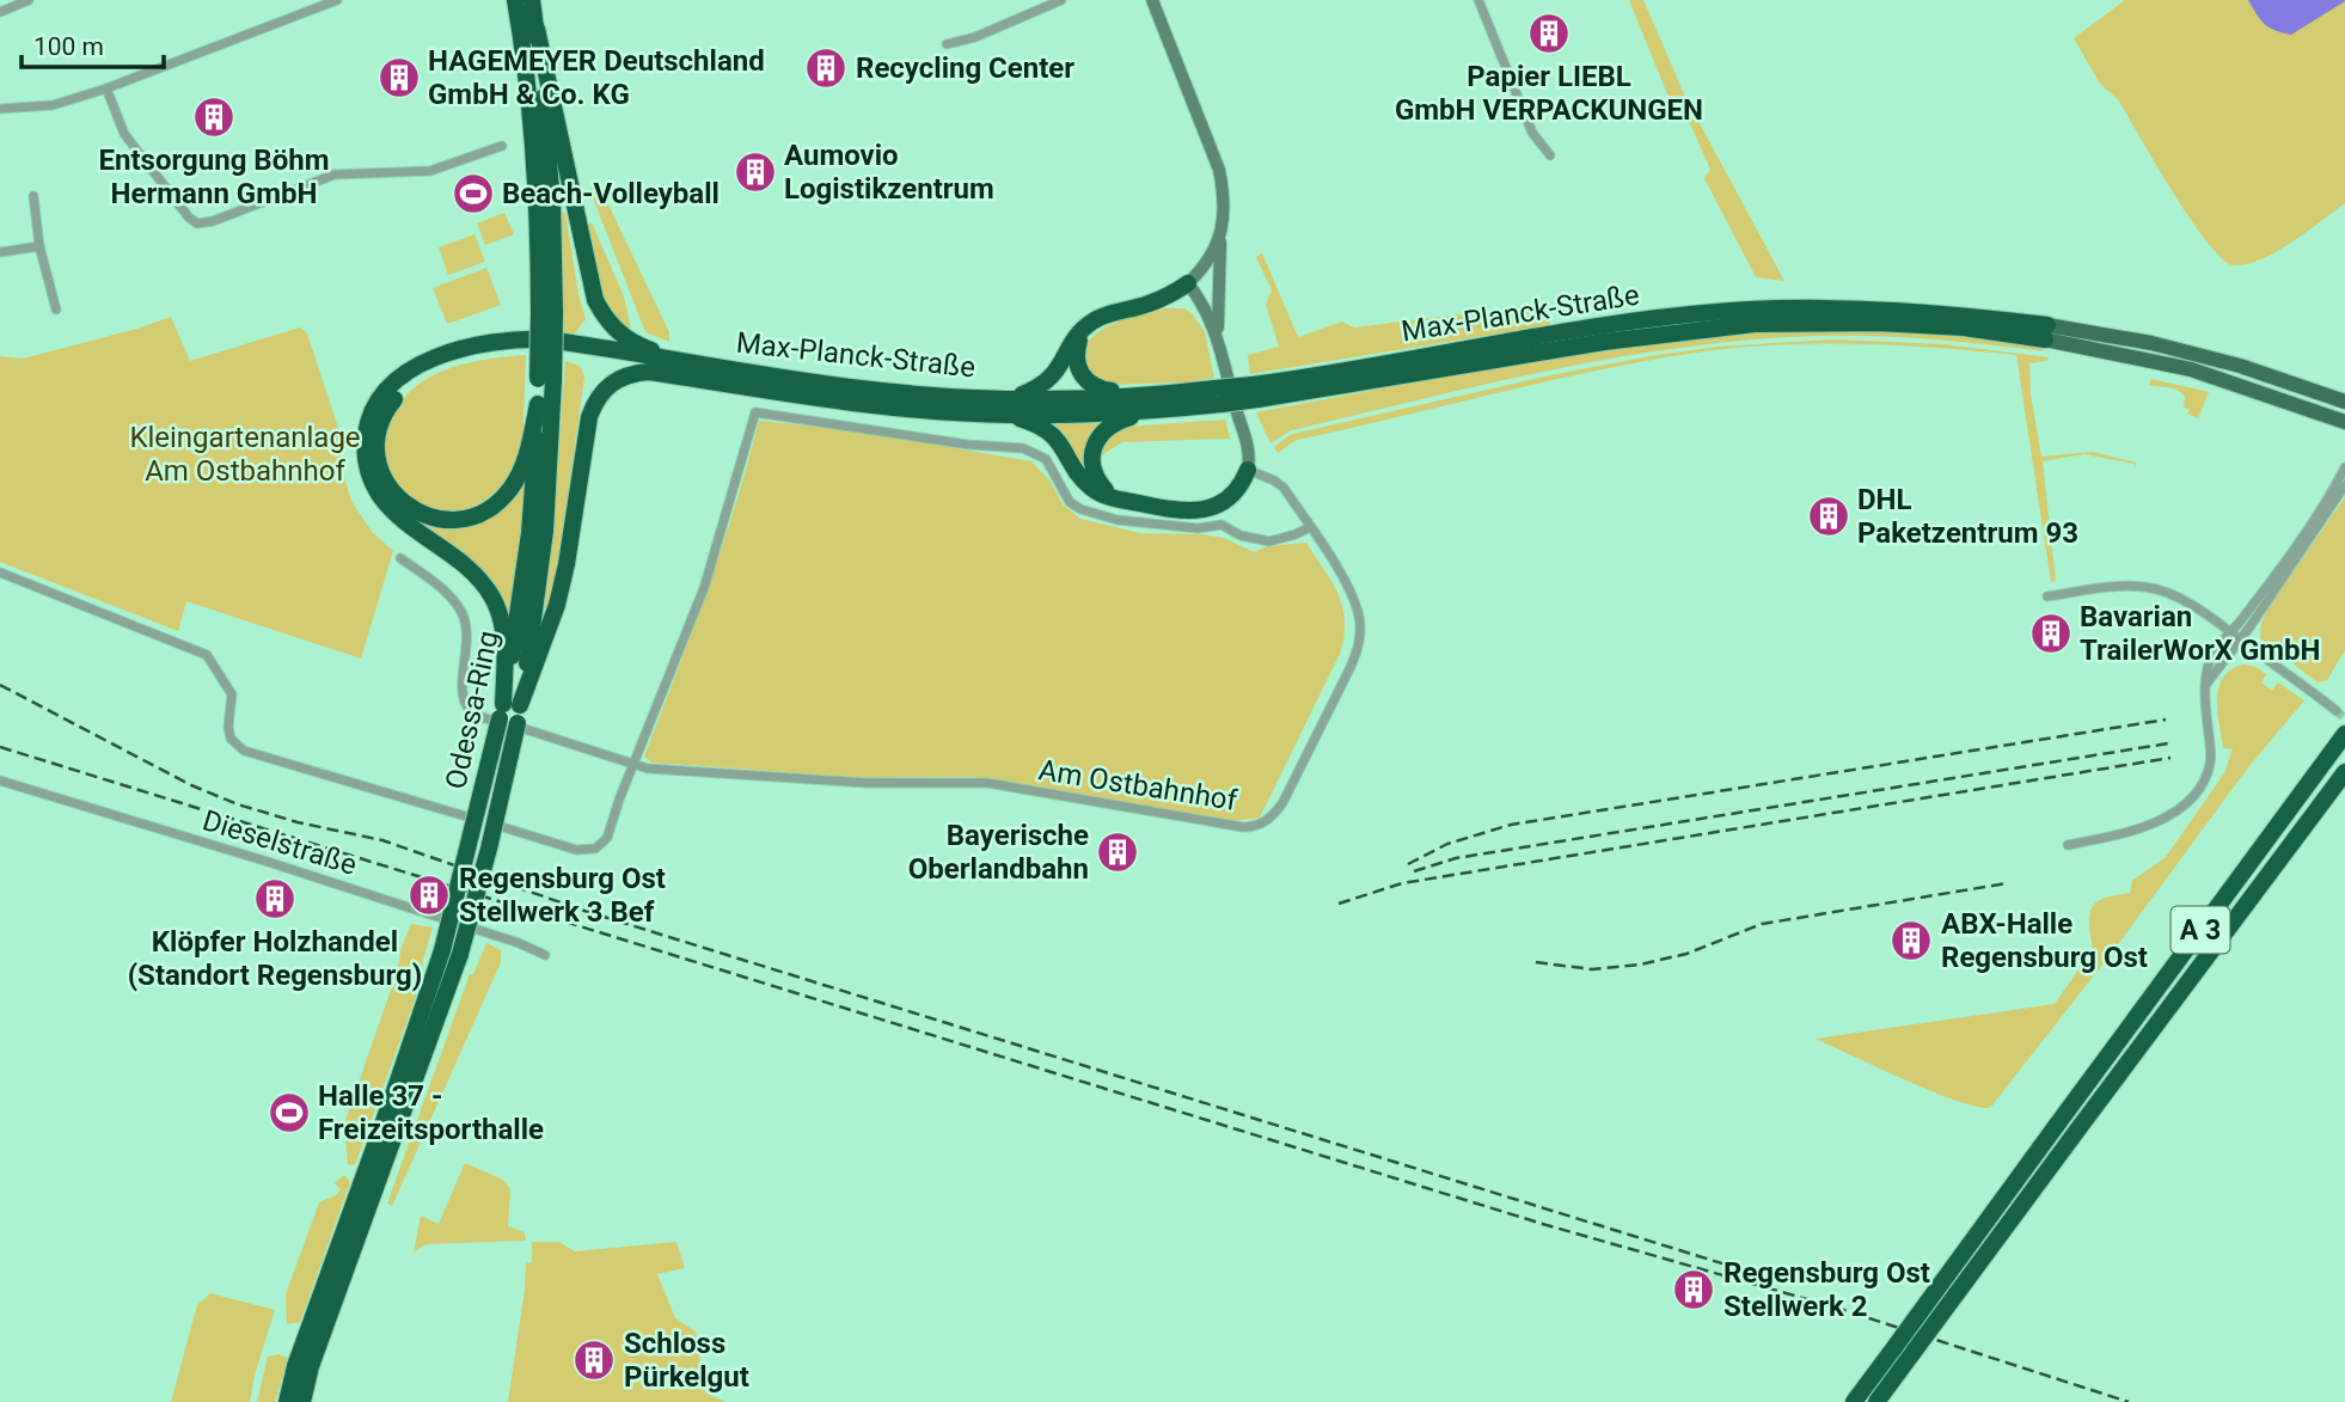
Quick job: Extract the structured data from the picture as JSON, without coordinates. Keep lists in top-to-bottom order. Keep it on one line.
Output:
{"streets":{"highway":["Max-Planck-Straße","Odessa-Ring","A 3"],"street":["Am Ostbahnhof","Dieselstraße"]},"parks":["Kleingartenanlage Am Ostbahnhof"],"places":{"building":["Papier LIEBL GmbH VERPACKUNGEN","Recycling Center","HAGEMEYER Deutschland GmbH & Co. KG","Entsorgung Böhm Hermann GmbH","Aumovio Logistikzentrum","DHL Paketzentrum 93","Bavarian TrailerWorX GmbH","Bayerische Oberlandbahn","Regensburg Ost Stellwerk 3 Bef","Klöpfer Holzhandel (Standort Regensburg)","ABX-Halle Regensburg Ost","Regensburg Ost Stellwerk 2","Schloss Pürkelgut"],"sports":["Beach-Volleyball","Halle 37 - Freizeitsporthalle"]},"scale_bar":"100 m"}
